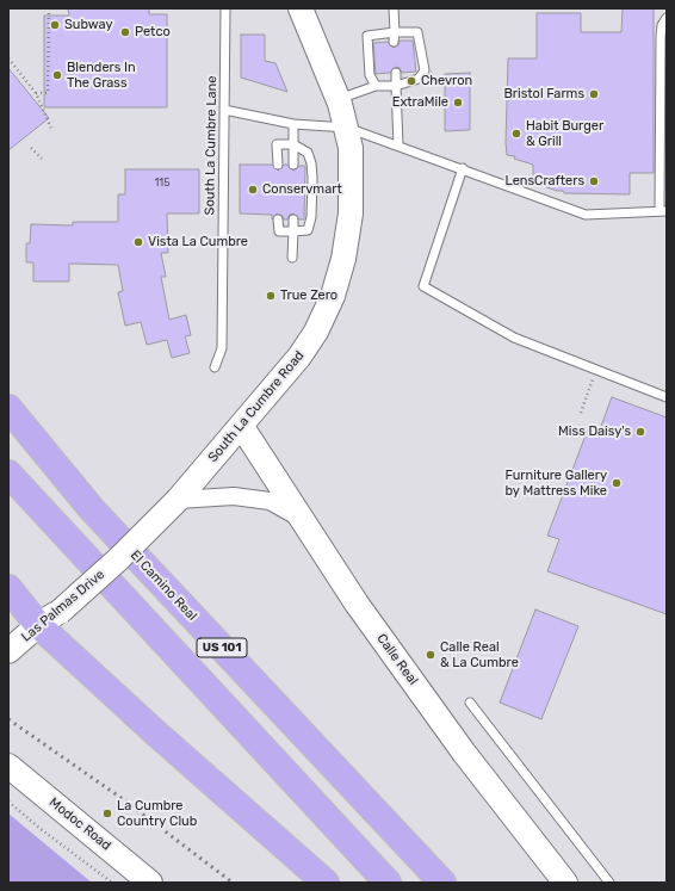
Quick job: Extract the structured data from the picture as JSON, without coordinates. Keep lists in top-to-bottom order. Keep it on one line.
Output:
{"streets":{"highway":["El Camino Real","US 101"],"street":["South La Cumbre Road","Las Palmas Drive","Calle Real","Modoc Road"],"lane":["South La Cumbre Lane"]},"crossings":[["South La Cumbre Road","Las Palmas Drive"],["South La Cumbre Road","Calle Real"]],"places":["Subway","Petco","Blenders In The Grass","Chevron","Bristol Farms","ExtraMile","Habit Burger & Grill","LensCrafters","Conservmart","Vista La Cumbre","True Zero","Miss Daisy's","Furniture Gallery by Mattress Mike","Calle Real & La Cumbre","La Cumbre Country Club"],"house_numbers":["115"]}
